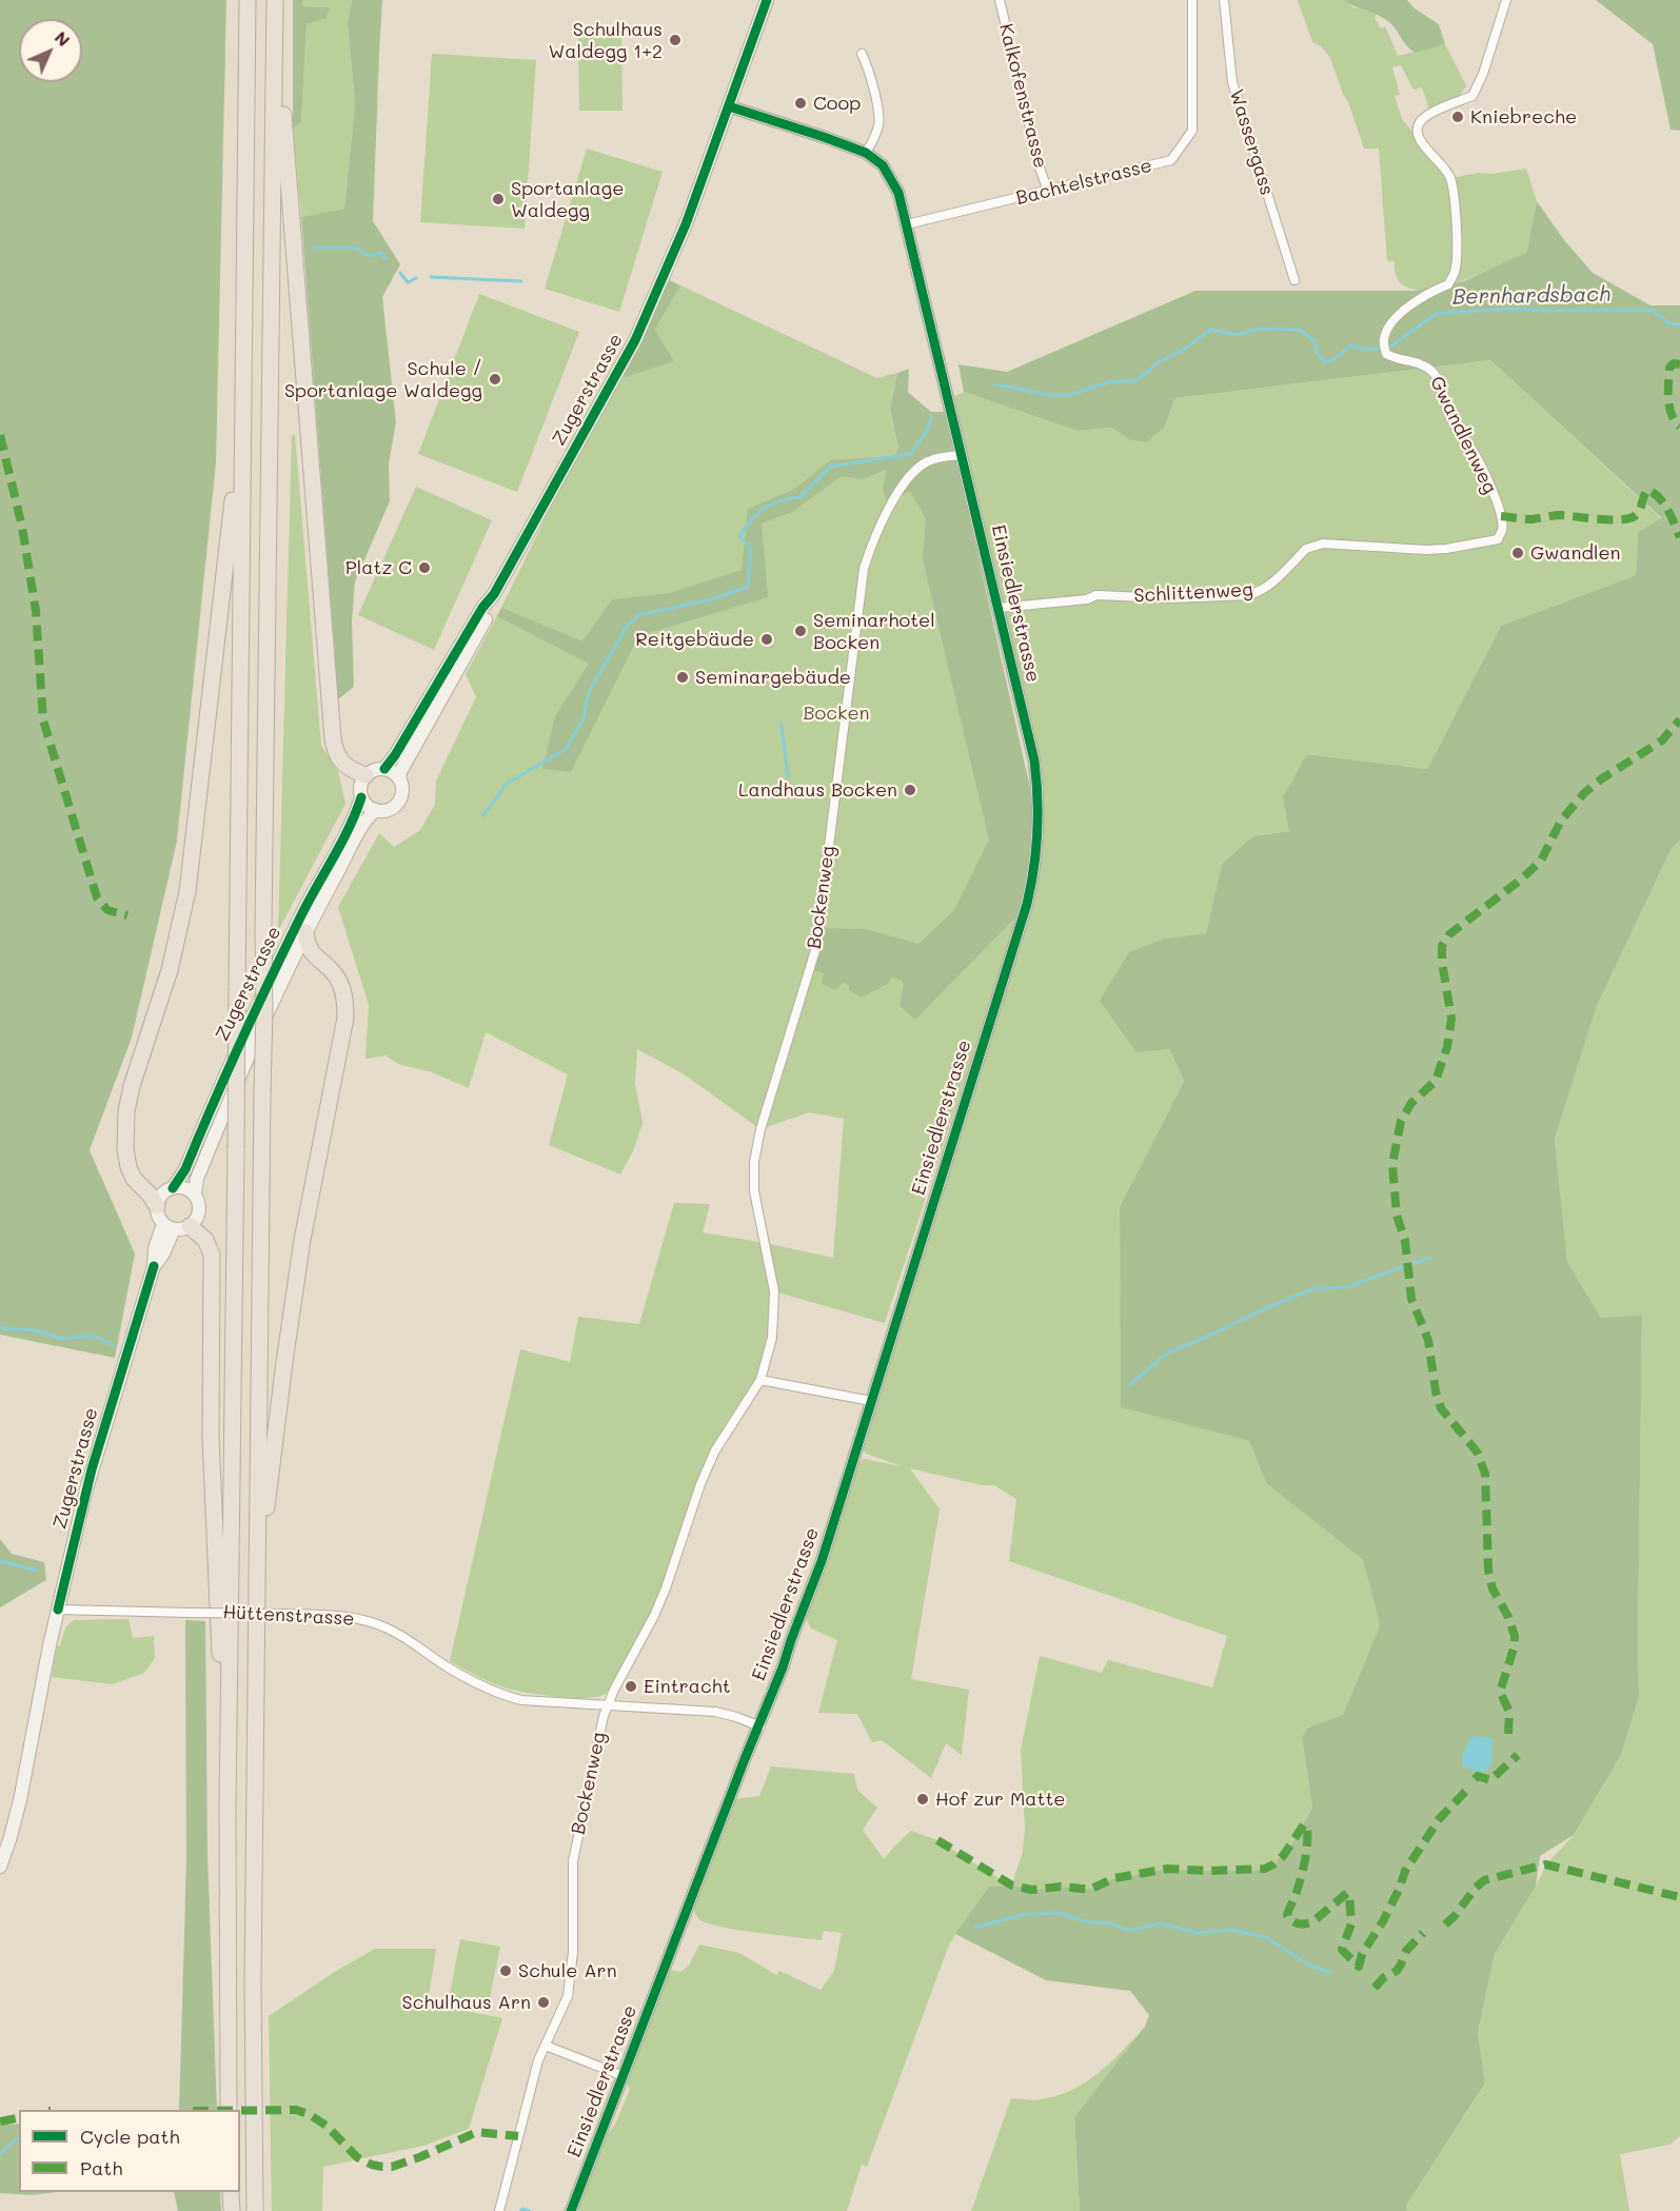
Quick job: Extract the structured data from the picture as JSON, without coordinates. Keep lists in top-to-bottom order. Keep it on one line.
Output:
{"streets":{"main road":["Zugerstrasse"],"street":["Kalkofenstrasse","Wassergass","Bachtelstrasse","Gwandlenweg","Schlittenweg","Einsiedlerstrasse","Bockenweg","Hüttenstrasse"]},"crossings":[["Kalkofenstrasse","Bachtelstrasse"],["Bachtelstrasse","Einsiedlerstrasse"],["Zugerstrasse","Einsiedlerstrasse"],["Zugerstrasse","Hüttenstrasse"],["Gwandlenweg","Schlittenweg"],["Schlittenweg","Einsiedlerstrasse"],["Einsiedlerstrasse","Bockenweg"],["Einsiedlerstrasse","Hüttenstrasse"],["Bockenweg","Hüttenstrasse"]],"water":["Bernhardsbach"],"parks":["Bocken"],"places":["Schulhaus Waldegg 1+2","Coop","Kniebreche","Sportanlage Waldegg","Schule / Sportanlage Waldegg","Gwandlen","Platz C","Seminarhotel Bocken","Reitgebäude","Seminargebäude","Landhaus Bocken","Eintracht","Hof zur Matte","Schule Arn","Schulhaus Arn"],"legend":["Cycle path","Path"],"north":"top right"}
